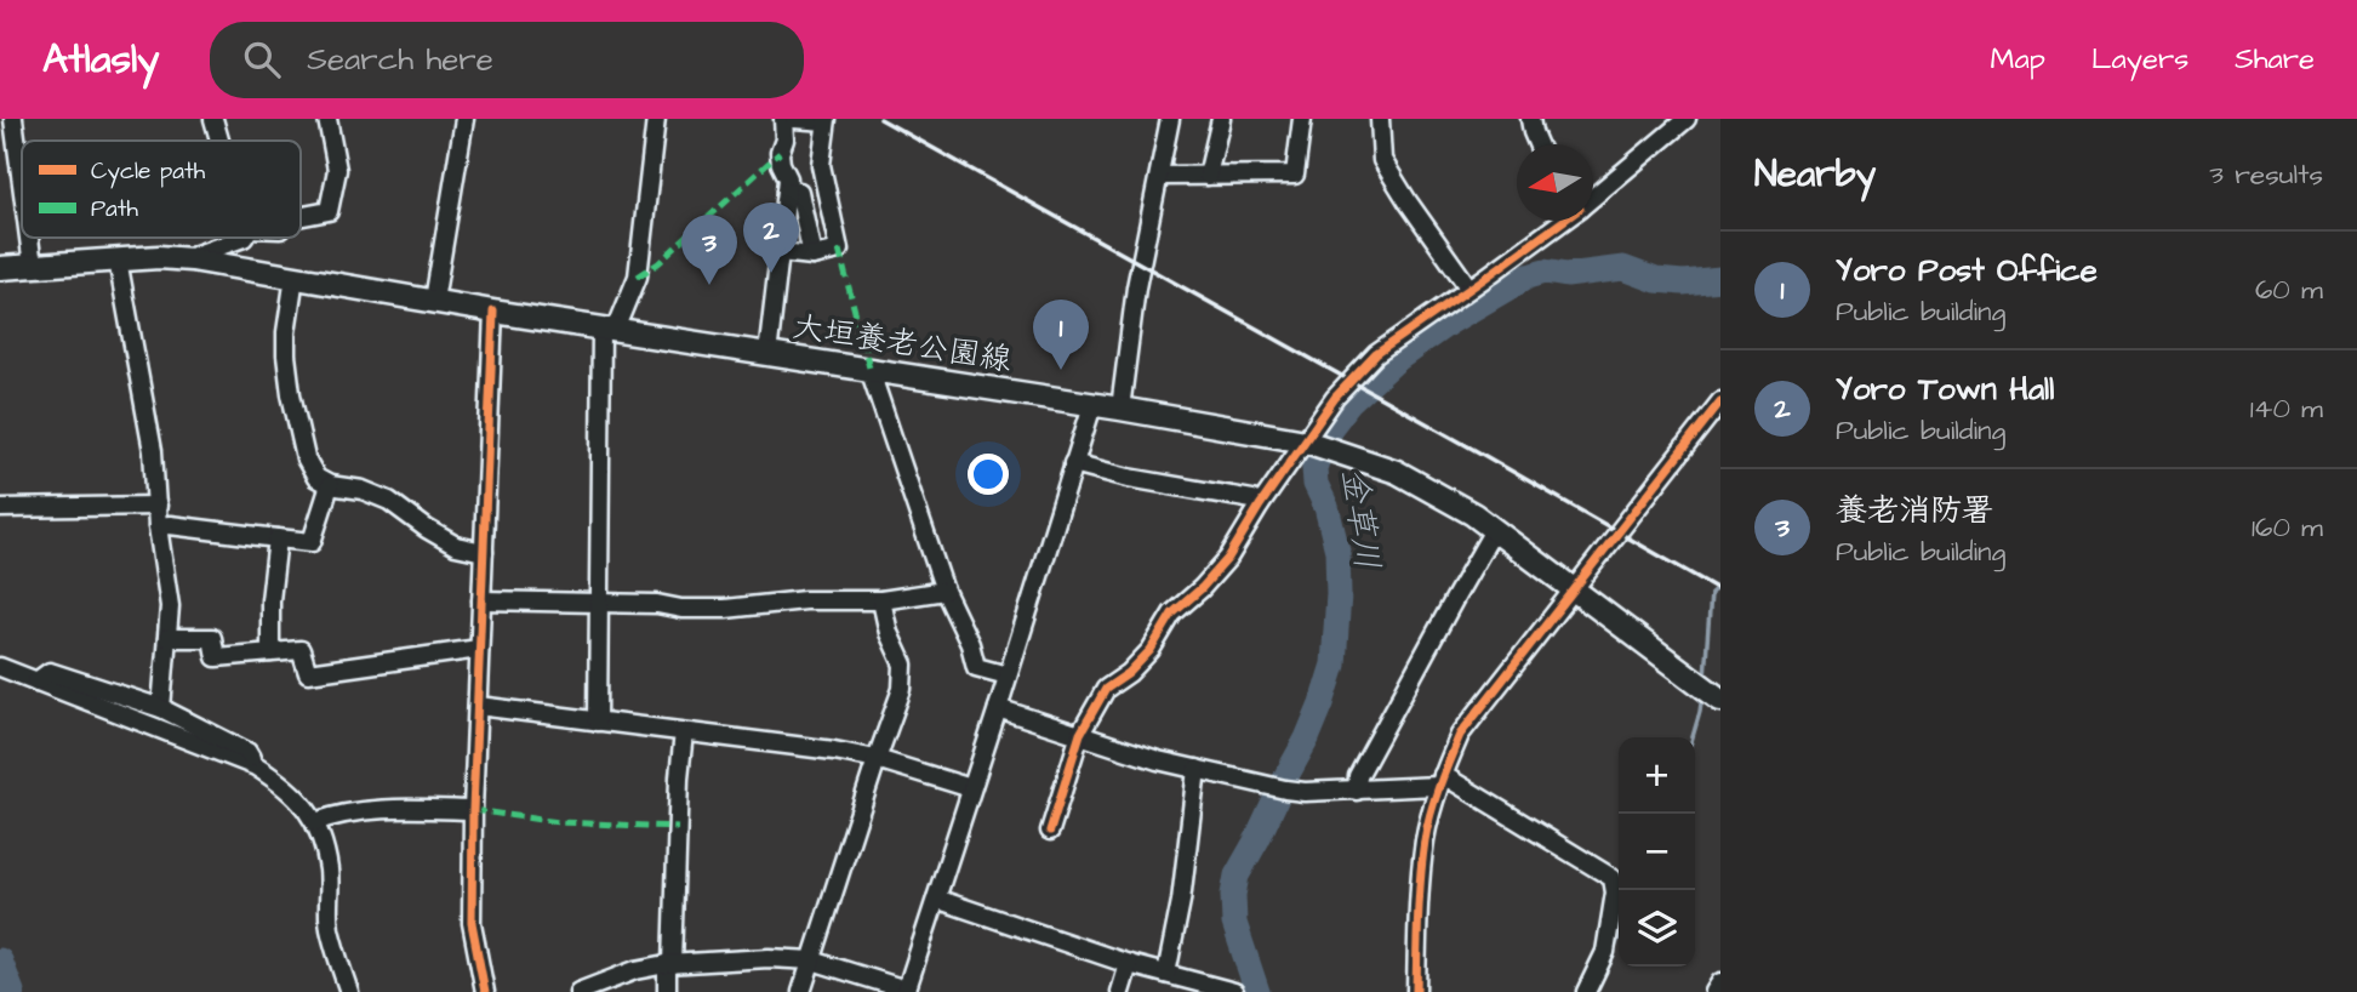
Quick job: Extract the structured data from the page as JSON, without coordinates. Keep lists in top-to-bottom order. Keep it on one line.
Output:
{"streets":{"main road":["大垣養老公園線"]},"water":["金草川"],"legend":["Cycle path","Path"],"north":"left","page":{"header":"Atlasly","search":"Search here","nav":["Map","Layers","Share"],"heading":["Nearby","3 results"],"pins":["2","3","1"],"list":[{"mark":"1","name":"Yoro Post Office","note":"Public building","value":"60 m"},{"mark":"2","name":"Yoro Town Hall","note":"Public building","value":"140 m"},{"mark":"3","name":"養老消防署","note":"Public building","value":"160 m"}],"map_buttons":["+","−"]}}
